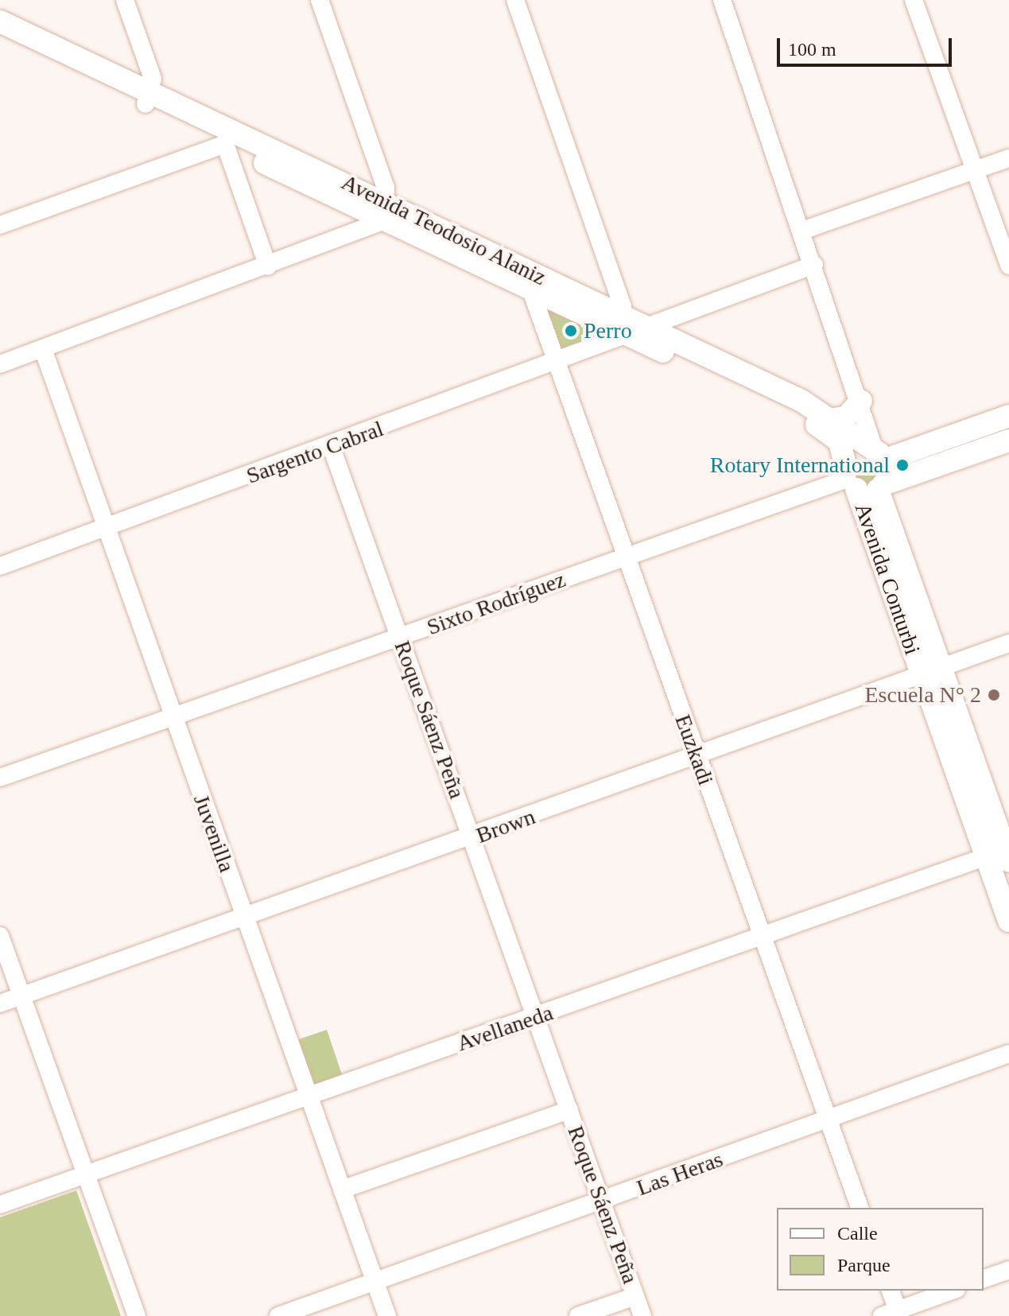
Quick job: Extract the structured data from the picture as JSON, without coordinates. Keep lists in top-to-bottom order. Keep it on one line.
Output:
{"streets":{"main road":["Avenida Teodosio Alaniz","Avenida Conturbi"],"street":["Sargento Cabral","Sixto Rodríguez","Roque Sáenz Peña","Euzkadi","Brown","Juvenilla","Avellaneda","Las Heras"]},"crossings":[["Avenida Teodosio Alaniz","Sargento Cabral"],["Avenida Teodosio Alaniz","Avenida Conturbi"],["Avenida Teodosio Alaniz","Sixto Rodríguez"],["Avenida Teodosio Alaniz","Euzkadi"],["Sargento Cabral","Roque Sáenz Peña"],["Sargento Cabral","Euzkadi"],["Sargento Cabral","Juvenilla"],["Avenida Conturbi","Sixto Rodríguez"],["Avenida Conturbi","Brown"],["Avenida Conturbi","Avellaneda"],["Sixto Rodríguez","Roque Sáenz Peña"],["Sixto Rodríguez","Euzkadi"],["Sixto Rodríguez","Juvenilla"],["Roque Sáenz Peña","Brown"],["Roque Sáenz Peña","Avellaneda"],["Roque Sáenz Peña","Las Heras"],["Euzkadi","Brown"],["Euzkadi","Avellaneda"],["Euzkadi","Las Heras"],["Brown","Juvenilla"],["Juvenilla","Avellaneda"],["Juvenilla","Las Heras"]],"places":["Perro","Rotary International","Escuela N° 2"],"legend":["Calle","Parque"],"scale_bar":"100 m"}
